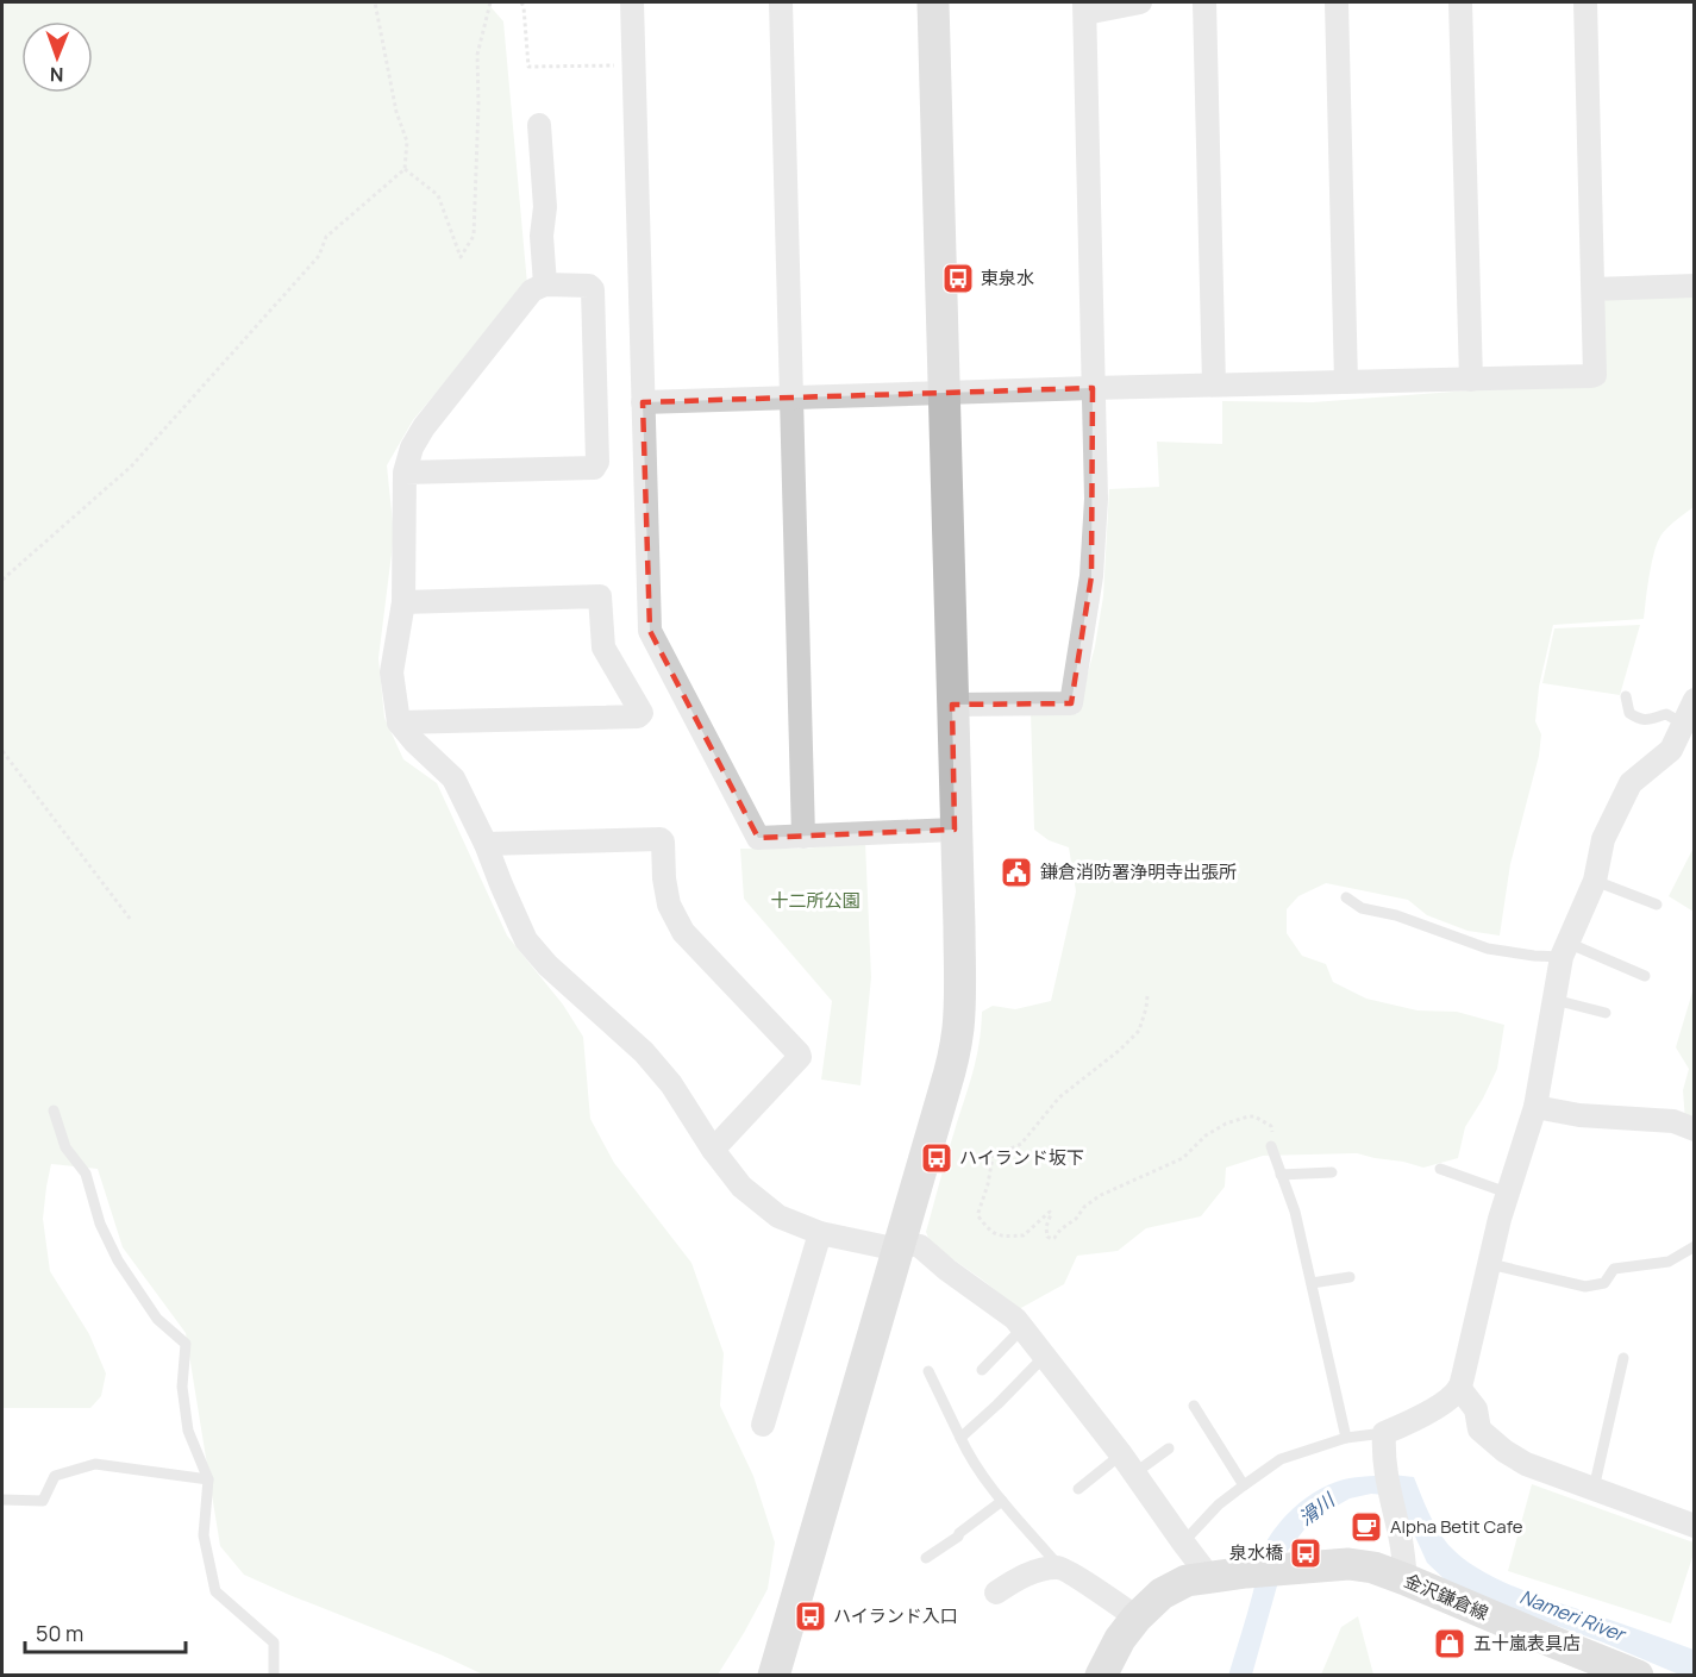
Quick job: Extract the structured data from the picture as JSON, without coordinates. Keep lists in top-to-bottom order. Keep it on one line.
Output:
{"streets":{"street":["金沢鎌倉線"]},"water":["滑川","Nameri River"],"parks":["十二所公園"],"places":{"bus stop":["東泉水","ハイランド坂下","泉水橋","ハイランド入口"],"public building":["鎌倉消防署浄明寺出張所"],"cafe":["Alpha Betit Cafe"],"shop":["五十嵐表具店"]},"scale_bar":"50 m","north":"bottom"}
